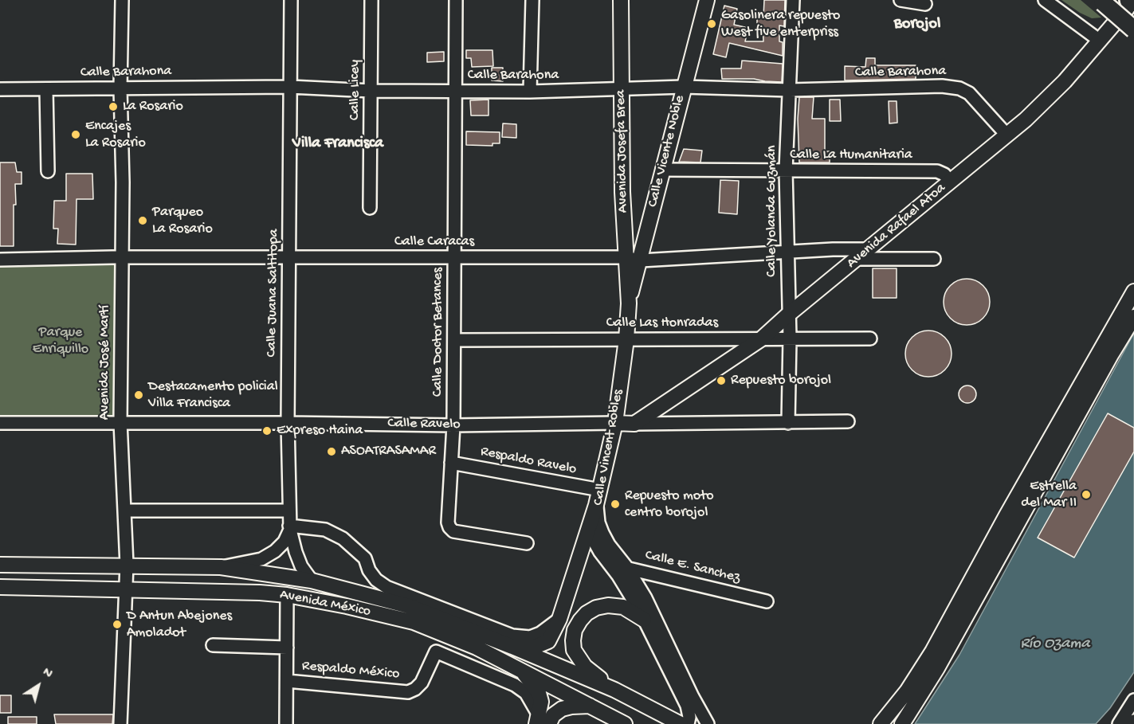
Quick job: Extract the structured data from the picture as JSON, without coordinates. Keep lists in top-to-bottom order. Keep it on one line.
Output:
{"streets":{"main road":["Avenida Josefa Brea","Calle Vicente Noble","Avenida Rafael Atoa","Calle Ravelo","Calle Vincent Robles","Avenida México"],"street":["Calle Barahona","Calle Licey","Calle La Humanitaria","Calle Yolanda Guzmán","Calle Caracas","Calle Juana Saltitopa","Calle Las Honradas","Calle Doctor Betances","Avenida José Martí","Respaldo Ravelo","Calle E. Sanchez","Respaldo México"]},"crossings":[["Calle Barahona","Calle Licey"],["Calle Barahona","Avenida Josefa Brea"],["Calle Barahona","Calle Vicente Noble"],["Calle Barahona","Calle Yolanda Guzmán"],["Calle Barahona","Avenida Rafael Atoa"],["Calle Barahona","Calle Juana Saltitopa"],["Calle Barahona","Calle Doctor Betances"],["Calle Barahona","Avenida José Martí"],["Avenida Josefa Brea","Calle Vicente Noble"],["Avenida Josefa Brea","Calle Caracas"],["Avenida Josefa Brea","Calle Vincent Robles"],["Calle Vicente Noble","Calle La Humanitaria"],["Calle Vicente Noble","Calle Caracas"],["Calle Vicente Noble","Calle Vincent Robles"],["Calle La Humanitaria","Calle Yolanda Guzmán"],["Calle La Humanitaria","Avenida Rafael Atoa"],["Calle Yolanda Guzmán","Avenida Rafael Atoa"],["Calle Yolanda Guzmán","Calle Caracas"],["Calle Yolanda Guzmán","Calle Las Honradas"],["Calle Yolanda Guzmán","Calle Ravelo"],["Avenida Rafael Atoa","Calle Caracas"],["Avenida Rafael Atoa","Calle Las Honradas"],["Avenida Rafael Atoa","Calle Ravelo"],["Calle Caracas","Calle Juana Saltitopa"],["Calle Caracas","Calle Doctor Betances"],["Calle Caracas","Avenida José Martí"],["Calle Juana Saltitopa","Calle Ravelo"],["Calle Juana Saltitopa","Avenida México"],["Calle Las Honradas","Calle Doctor Betances"],["Calle Las Honradas","Calle Vincent Robles"],["Calle Doctor Betances","Calle Ravelo"],["Calle Doctor Betances","Respaldo Ravelo"],["Avenida José Martí","Calle Ravelo"],["Avenida José Martí","Avenida México"],["Calle Ravelo","Calle Vincent Robles"],["Calle Vincent Robles","Respaldo Ravelo"],["Calle Vincent Robles","Calle E. Sanchez"],["Calle Vincent Robles","Avenida México"]],"districts":["Borojol","Villa Francisca"],"water":["Río Ozama"],"parks":["Parque Enriquillo"],"places":["Gasolinera repuesto West five enterpriss","La Rosario","Encajes La Rosario","Parqueo La Rosario","Repuesto borojol","Destacamento policial Villa Francisca","Expreso Haina","ASOATRASAMAR","Estrella del Mar II","Repuesto moto centro borojol","D Antun Abejones Amoladot"],"north":"top right"}
